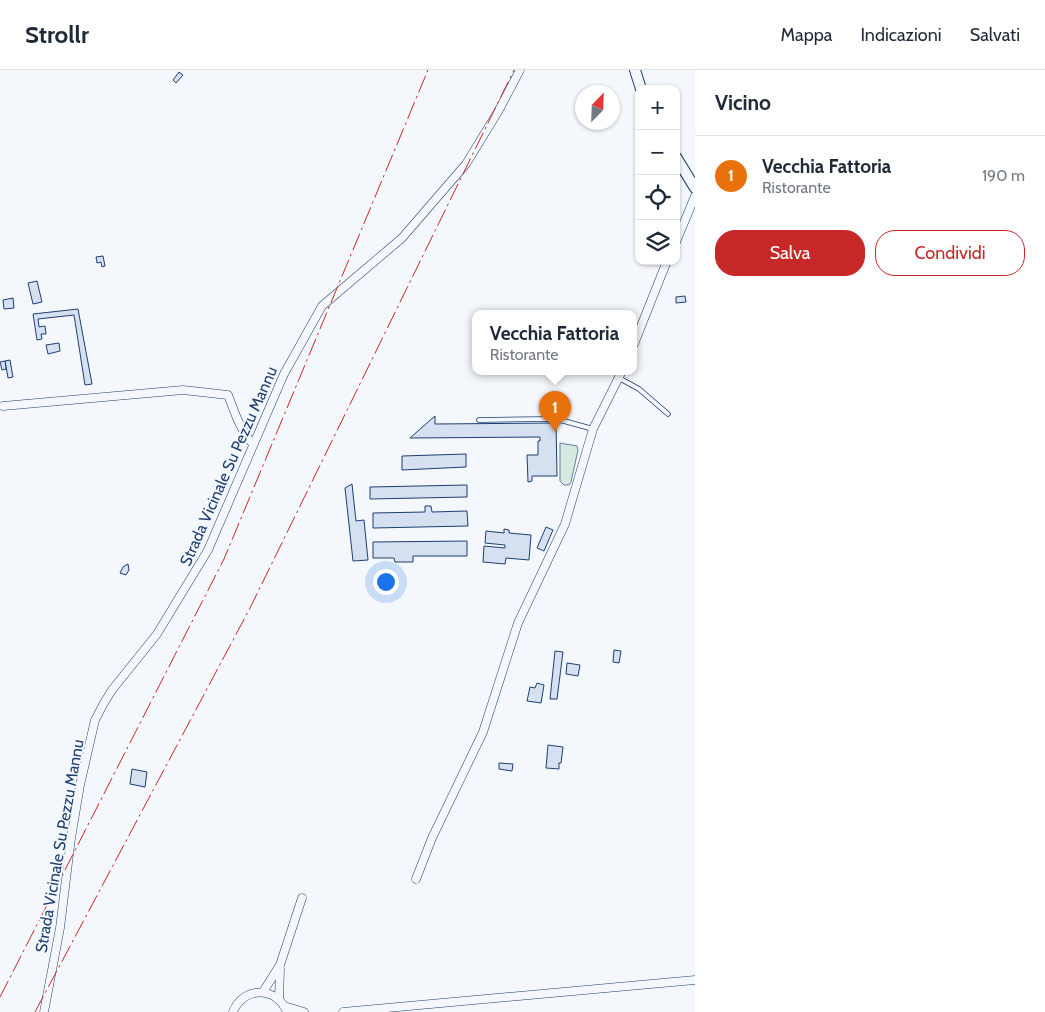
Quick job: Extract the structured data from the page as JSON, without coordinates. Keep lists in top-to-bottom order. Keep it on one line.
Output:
{"streets":{"street":["Strada Vicinale Su Pezzu Mannu"]},"north":"top right","page":{"header":"Strollr","nav":["Mappa","Indicazioni","Salvati"],"heading":"Vicino","map_buttons":["+","−"],"list":[{"mark":"1","name":"Vecchia Fattoria","note":"Ristorante","value":"190 m"}],"buttons":["Salva","Condividi"],"popup":["Vecchia Fattoria","Ristorante"],"pins":"1"}}
